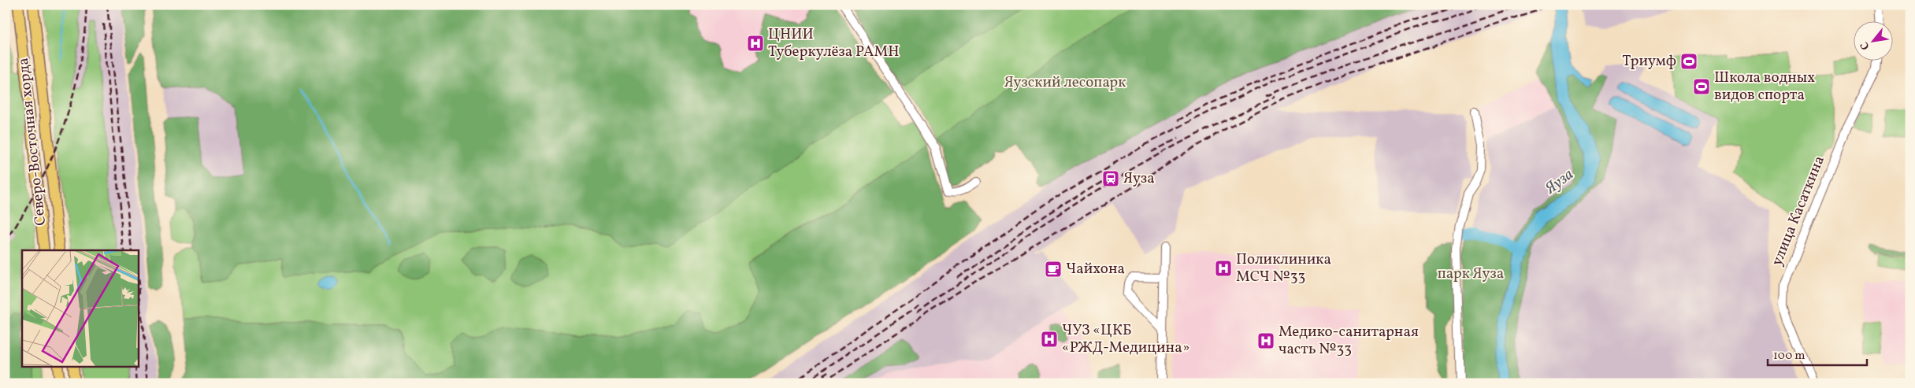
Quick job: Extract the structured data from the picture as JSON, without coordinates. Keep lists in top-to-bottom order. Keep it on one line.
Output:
{"streets":{"main road":["Северо-Восточная хорда"],"street":["улица Касаткина"]},"water":["Яуза"],"parks":["Яузский лесопарк","парк Яуза"],"places":{"hospital":["ЦНИИ Туберкулёза РАМН","Поликлиника МСЧ №33","ЧУЗ «ЦКБ «РЖД-Медицина»","Медико-санитарная часть №33"],"sports":["Триумф","Школа водных видов спорта"],"station":["Яуза"],"cafe":["Чайхона"]},"scale_bar":"100 m","north":"bottom left"}
